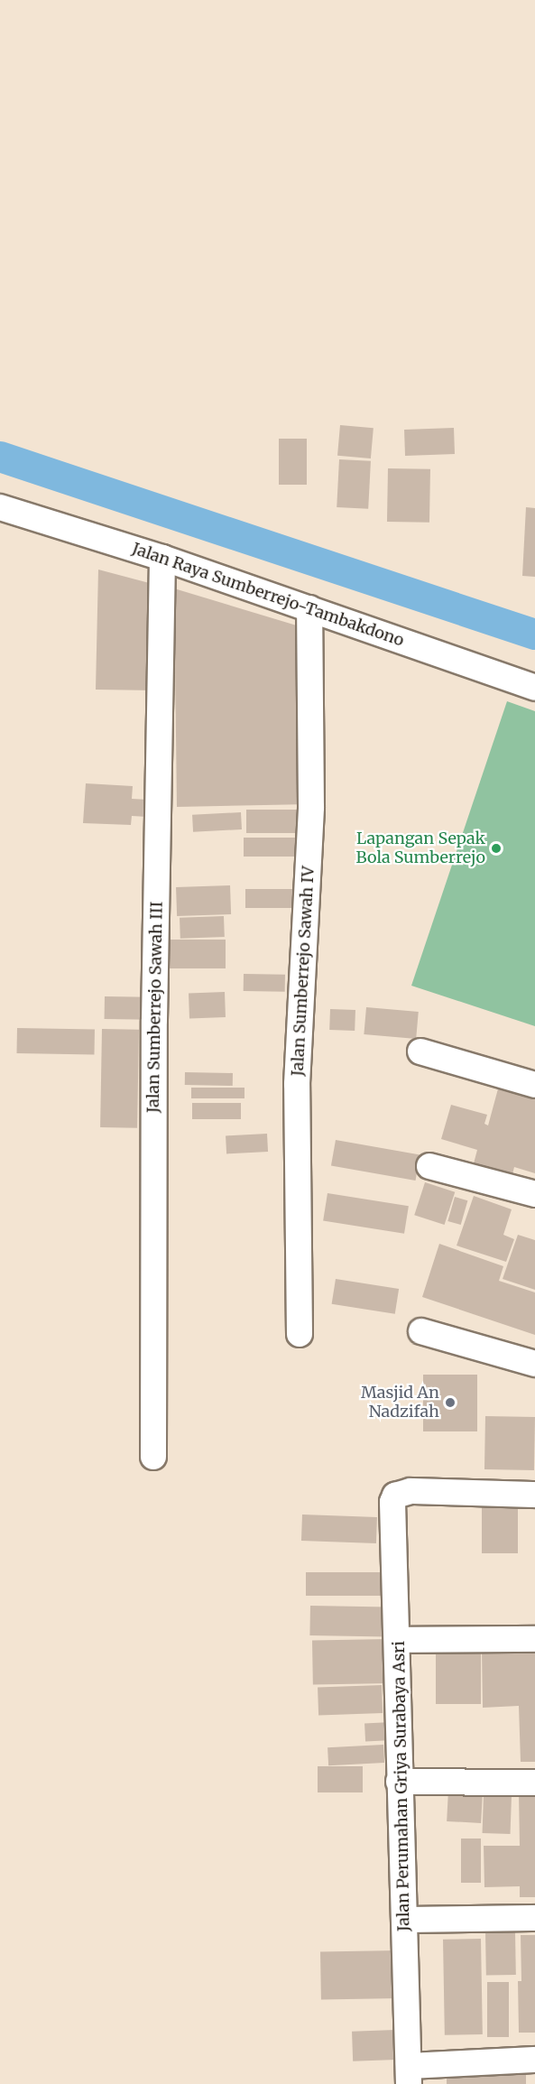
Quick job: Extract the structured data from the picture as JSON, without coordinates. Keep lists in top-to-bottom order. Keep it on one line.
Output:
{"streets":{"street":["Jalan Raya Sumberrejo-Tambakdono","Jalan Sumberrejo Sawah IV","Jalan Sumberrejo Sawah III","Jalan Perumahan Griya Surabaya Asri"]},"crossings":[["Jalan Raya Sumberrejo-Tambakdono","Jalan Sumberrejo Sawah IV"],["Jalan Raya Sumberrejo-Tambakdono","Jalan Sumberrejo Sawah III"]],"places":["Lapangan Sepak Bola Sumberrejo","Masjid An Nadzifah"]}
